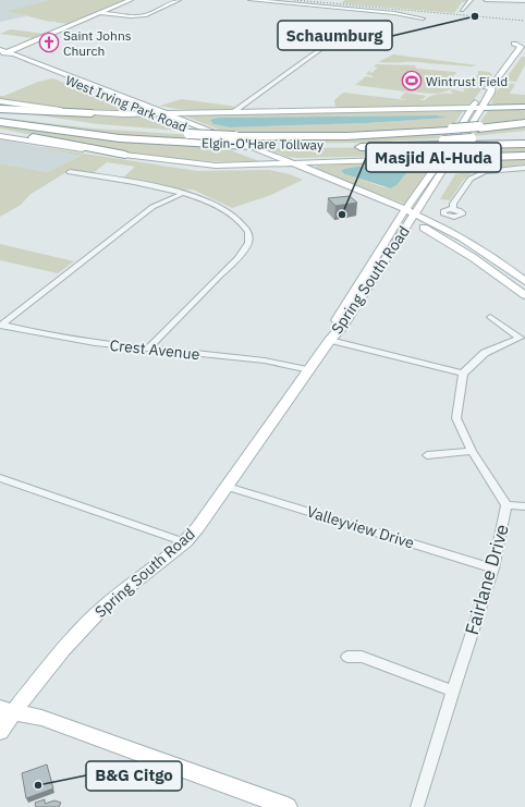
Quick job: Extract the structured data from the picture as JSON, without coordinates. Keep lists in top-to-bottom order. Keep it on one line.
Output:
{"streets":{"highway":["Elgin-O'Hare Tollway"],"main road":["West Irving Park Road","Spring South Road"],"street":["Crest Avenue","Valleyview Drive","Fairlane Drive"]},"crossings":[["West Irving Park Road","Spring South Road"],["Spring South Road","Crest Avenue"],["Spring South Road","Valleyview Drive"],["Valleyview Drive","Fairlane Drive"]],"places":{"other":["Schaumburg","Masjid Al-Huda","B&G Citgo"],"church":["Saint Johns Church"],"sports":["Wintrust Field"]}}
